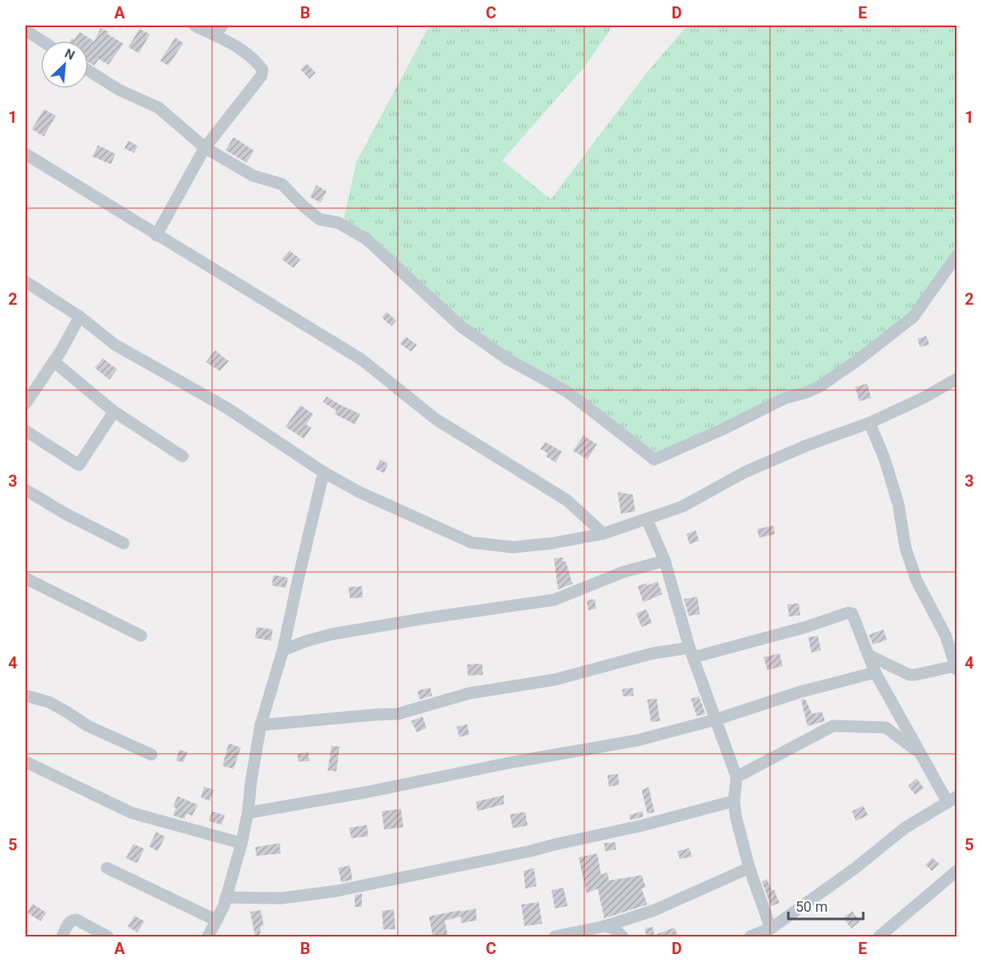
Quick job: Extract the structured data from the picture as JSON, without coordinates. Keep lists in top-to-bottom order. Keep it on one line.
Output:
{"scale_bar":"50 m","north":"top right","grid":{"columns":["A","B","C","D","E"],"rows":["1","2","3","4","5"]}}
